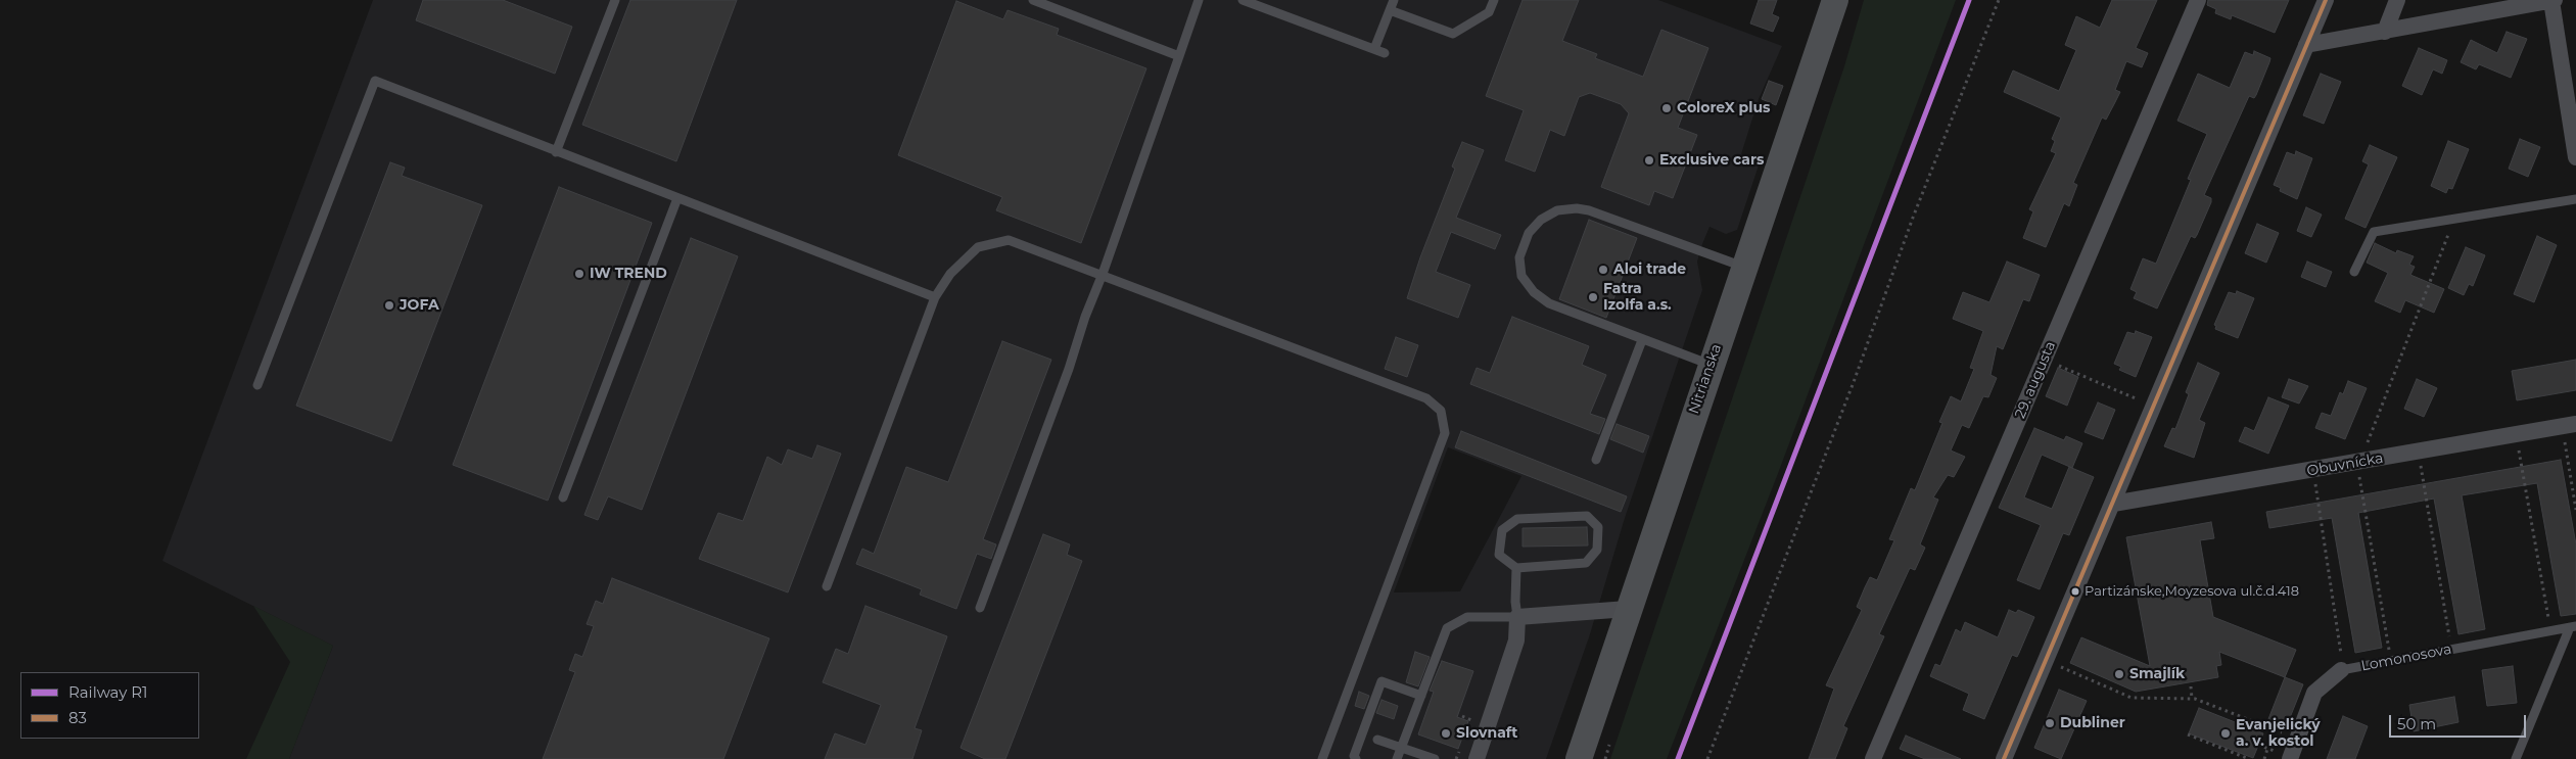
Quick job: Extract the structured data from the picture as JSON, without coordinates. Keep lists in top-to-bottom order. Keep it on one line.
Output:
{"streets":{"main road":["Nitrianska"],"street":["29. augusta","Obuvnícka"],"lane":["Lomonosova"]},"places":["ColoreX plus","Exclusive cars","Aloi trade","IW TREND","Fatra Izolfa a.s.","JOFA","Partizánske,Moyzesova ul.č.d.418","Smajlík","Dubliner","Slovnaft","Evanjelický a. v. kostol"],"lines":["rail line R1","transit line 83"],"legend":["Railway R1","83"],"scale_bar":"50 m"}
